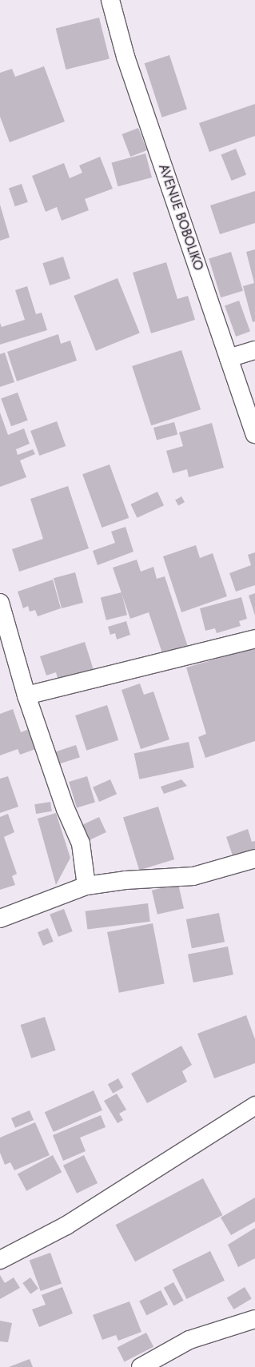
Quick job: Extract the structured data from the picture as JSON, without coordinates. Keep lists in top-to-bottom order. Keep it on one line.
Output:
{"streets":{"street":["AVENUE BOBOLIKO"]}}
